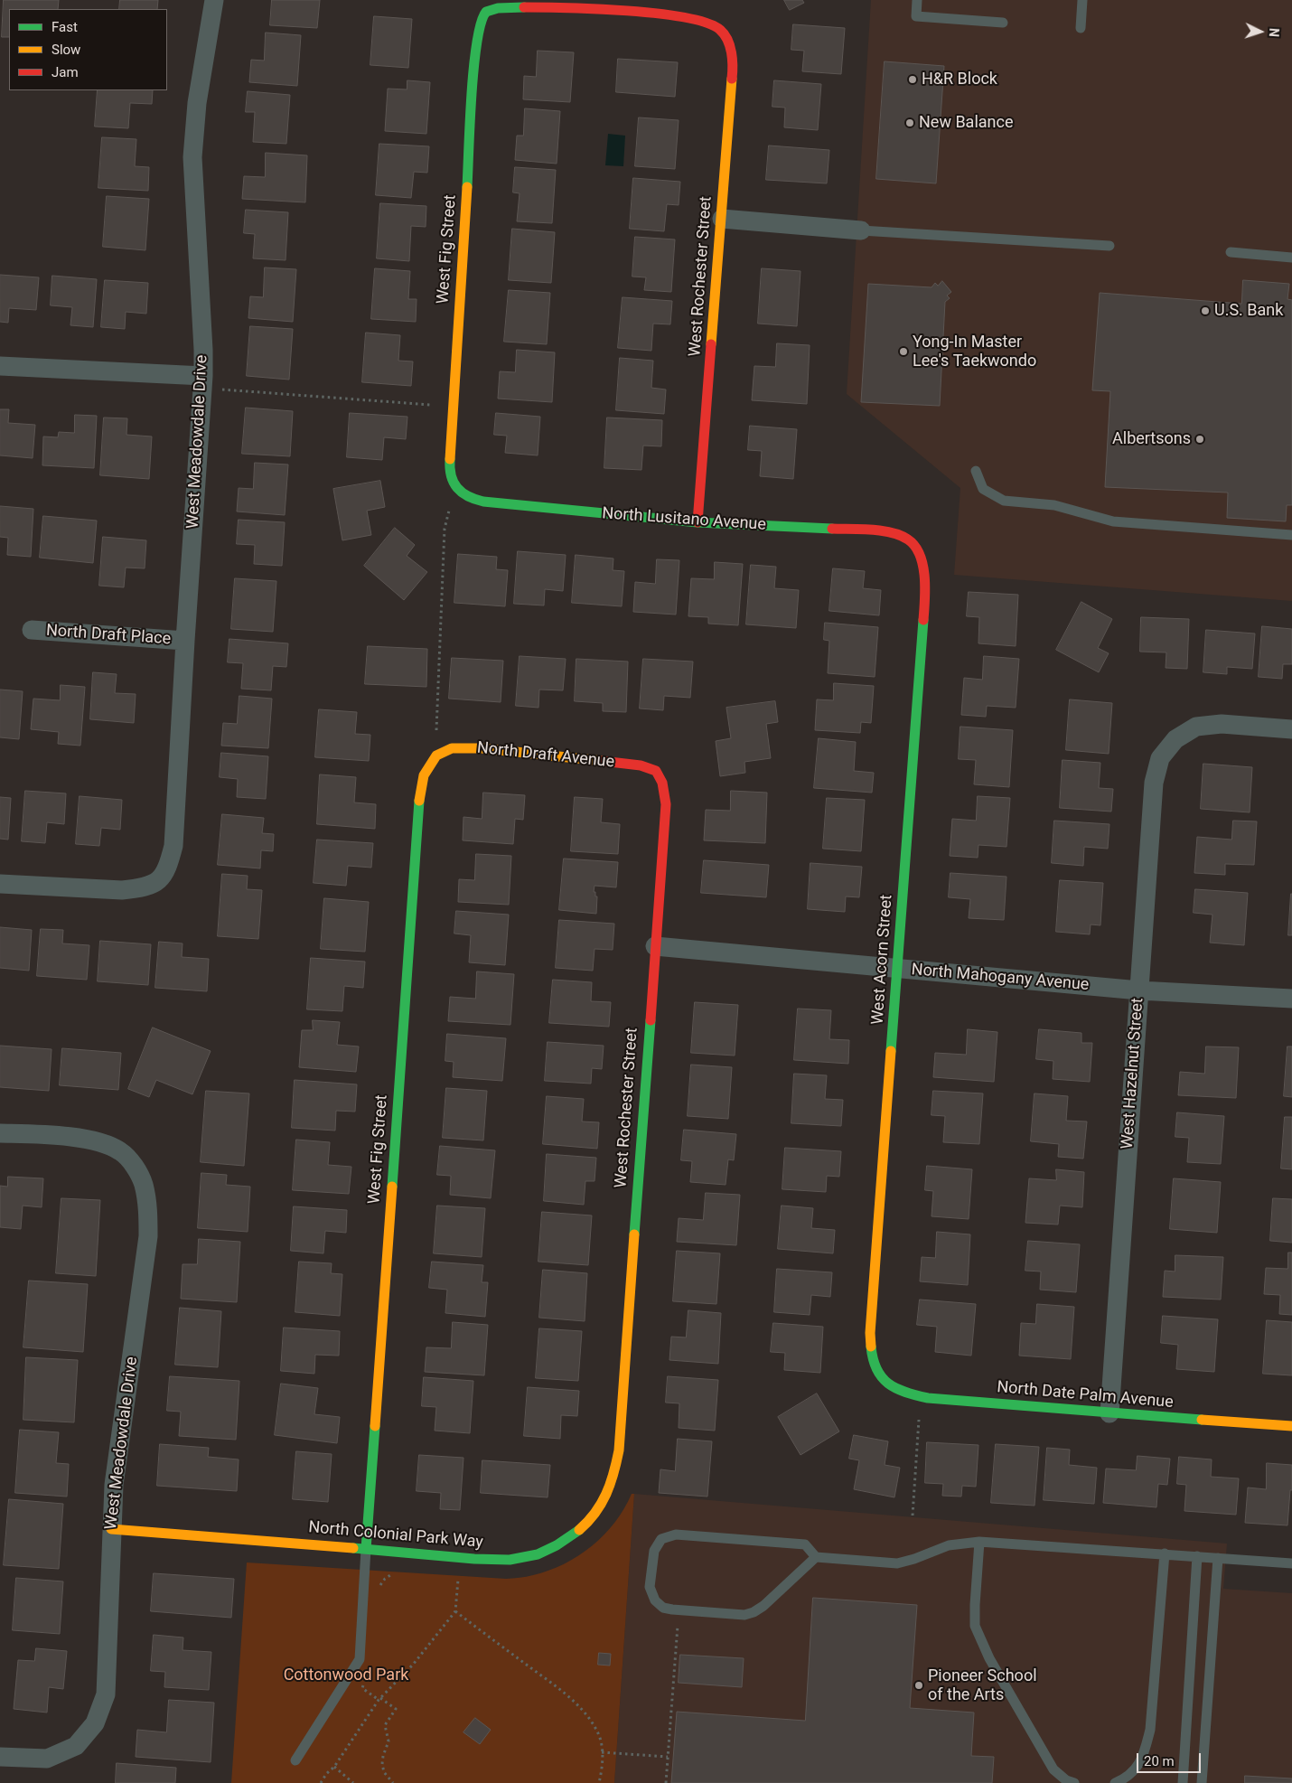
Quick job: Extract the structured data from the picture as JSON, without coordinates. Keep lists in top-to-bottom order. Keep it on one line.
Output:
{"streets":{"street":["West Fig Street","West Rochester Street","West Meadowdale Drive","North Lusitano Avenue","North Draft Place","North Draft Avenue","West Acorn Street","North Mahogany Avenue","West Hazelnut Street","North Date Palm Avenue","North Colonial Park Way"]},"crossings":[["West Fig Street","West Rochester Street"],["West Fig Street","North Lusitano Avenue"],["West Fig Street","North Draft Avenue"],["West Fig Street","North Colonial Park Way"],["West Rochester Street","North Lusitano Avenue"],["West Rochester Street","North Draft Avenue"],["West Rochester Street","North Mahogany Avenue"],["West Rochester Street","North Colonial Park Way"],["West Meadowdale Drive","North Draft Place"],["West Meadowdale Drive","North Colonial Park Way"],["North Lusitano Avenue","West Acorn Street"],["West Acorn Street","North Mahogany Avenue"],["West Acorn Street","North Date Palm Avenue"],["North Mahogany Avenue","West Hazelnut Street"],["West Hazelnut Street","North Date Palm Avenue"]],"parks":["Cottonwood Park"],"places":["H&R Block","New Balance","U.S. Bank","Yong-In Master Lee's Taekwondo","Albertsons","Pioneer School of the Arts"],"legend":["Fast","Slow","Jam"],"scale_bar":"20 m","north":"right"}
